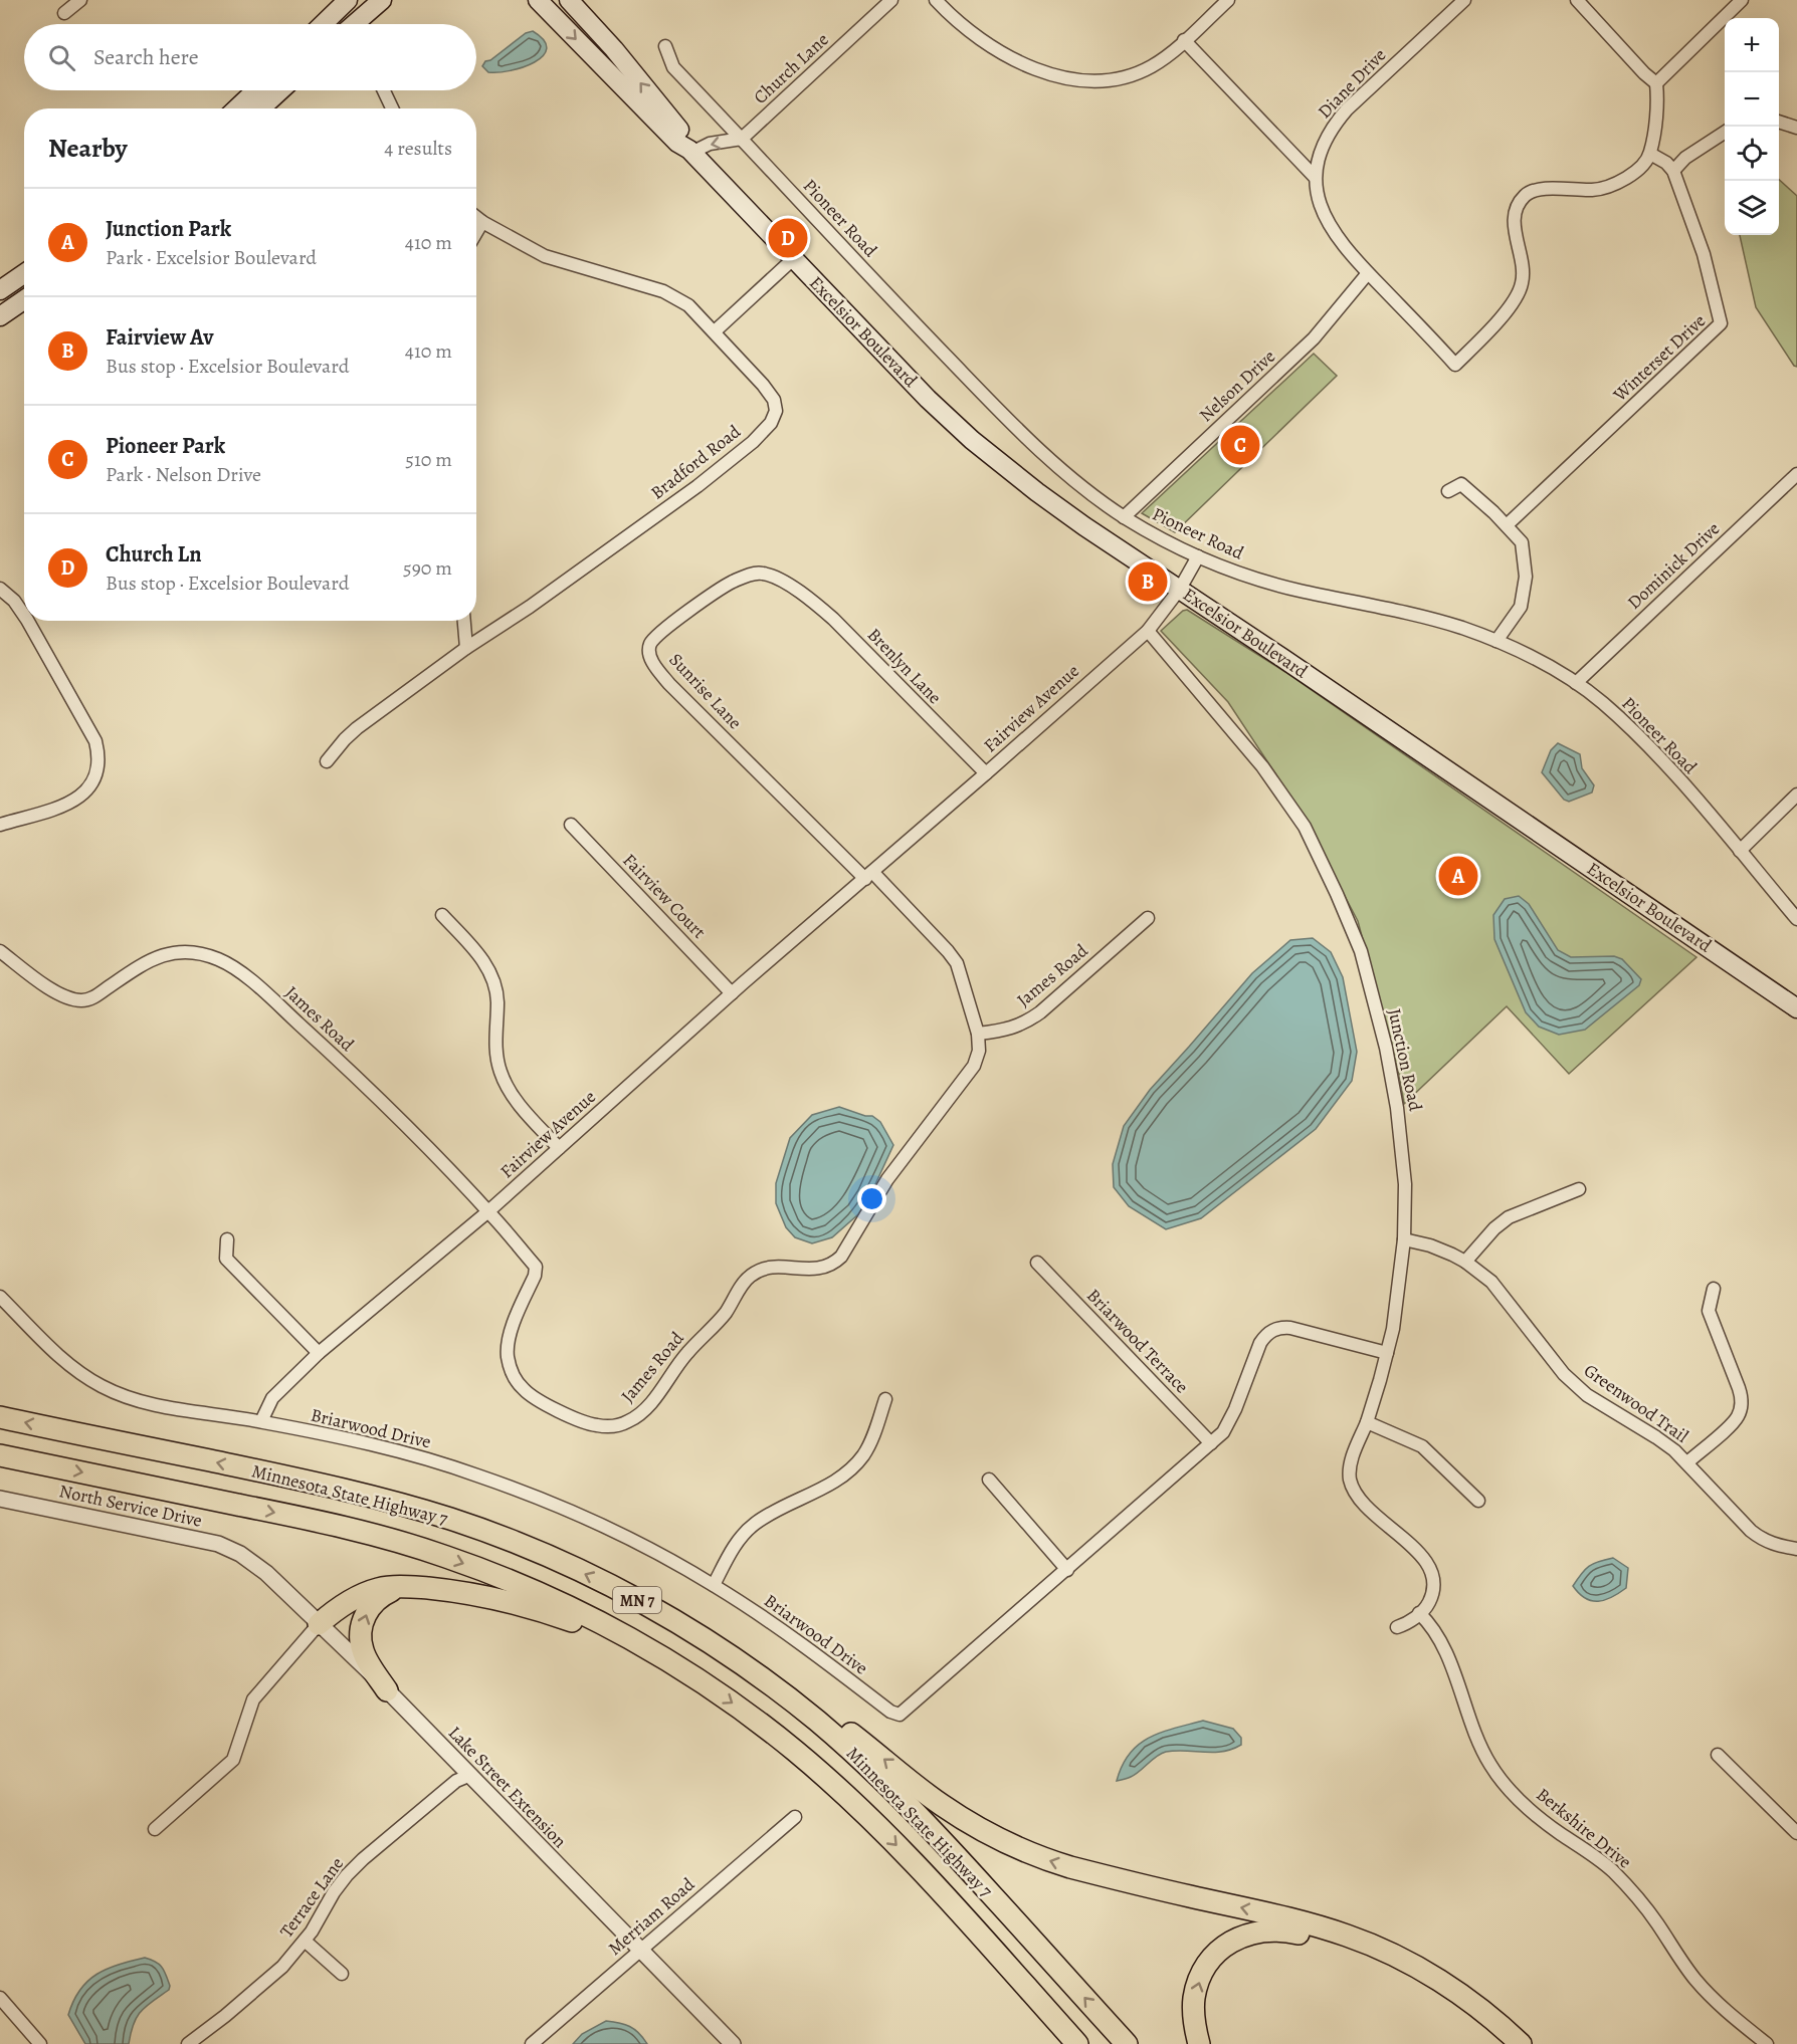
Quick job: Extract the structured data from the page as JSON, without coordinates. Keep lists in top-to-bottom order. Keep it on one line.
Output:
{"streets":{"highway":["Minnesota State Highway 7","MN 7"],"main road":["Excelsior Boulevard"],"street":["Church Lane","Diane Drive","Pioneer Road","Winterset Drive","Nelson Drive","Bradford Road","Dominick Drive","Brenlyn Lane","Sunrise Lane","Fairview Avenue","Fairview Court","James Road","Junction Road","Briarwood Terrace","Greenwood Trail","Briarwood Drive","North Service Drive","Lake Street Extension","Berkshire Drive","Terrace Lane","Merriam Road"]},"crossings":[["Church Lane","Pioneer Road"],["Diane Drive","Nelson Drive"],["Pioneer Road","Nelson Drive"],["Pioneer Road","Dominick Drive"],["Pioneer Road","Fairview Avenue"],["Excelsior Boulevard","Fairview Avenue"],["Brenlyn Lane","Sunrise Lane"],["Brenlyn Lane","Fairview Avenue"],["Sunrise Lane","Fairview Avenue"],["Sunrise Lane","James Road"],["Fairview Avenue","Fairview Court"],["Fairview Avenue","James Road"],["Fairview Avenue","Junction Road"],["Fairview Avenue","Briarwood Drive"],["Junction Road","Greenwood Trail"],["Junction Road","Briarwood Drive"],["Junction Road","Berkshire Drive"],["Briarwood Terrace","Briarwood Drive"],["North Service Drive","Lake Street Extension"],["Lake Street Extension","Terrace Lane"],["Lake Street Extension","Merriam Road"]],"page":{"map_buttons":["+","−"],"search":"Search here","heading":["Nearby","4 results"],"list":[{"mark":"A","name":"Junction Park","note":"Park · Excelsior Boulevard","value":"410 m"},{"mark":"B","name":"Fairview Av","note":"Bus stop · Excelsior Boulevard","value":"410 m"},{"mark":"C","name":"Pioneer Park","note":"Park · Nelson Drive","value":"510 m"},{"mark":"D","name":"Church Ln","note":"Bus stop · Excelsior Boulevard","value":"590 m"}],"pins":["D","C","B","A"]}}
